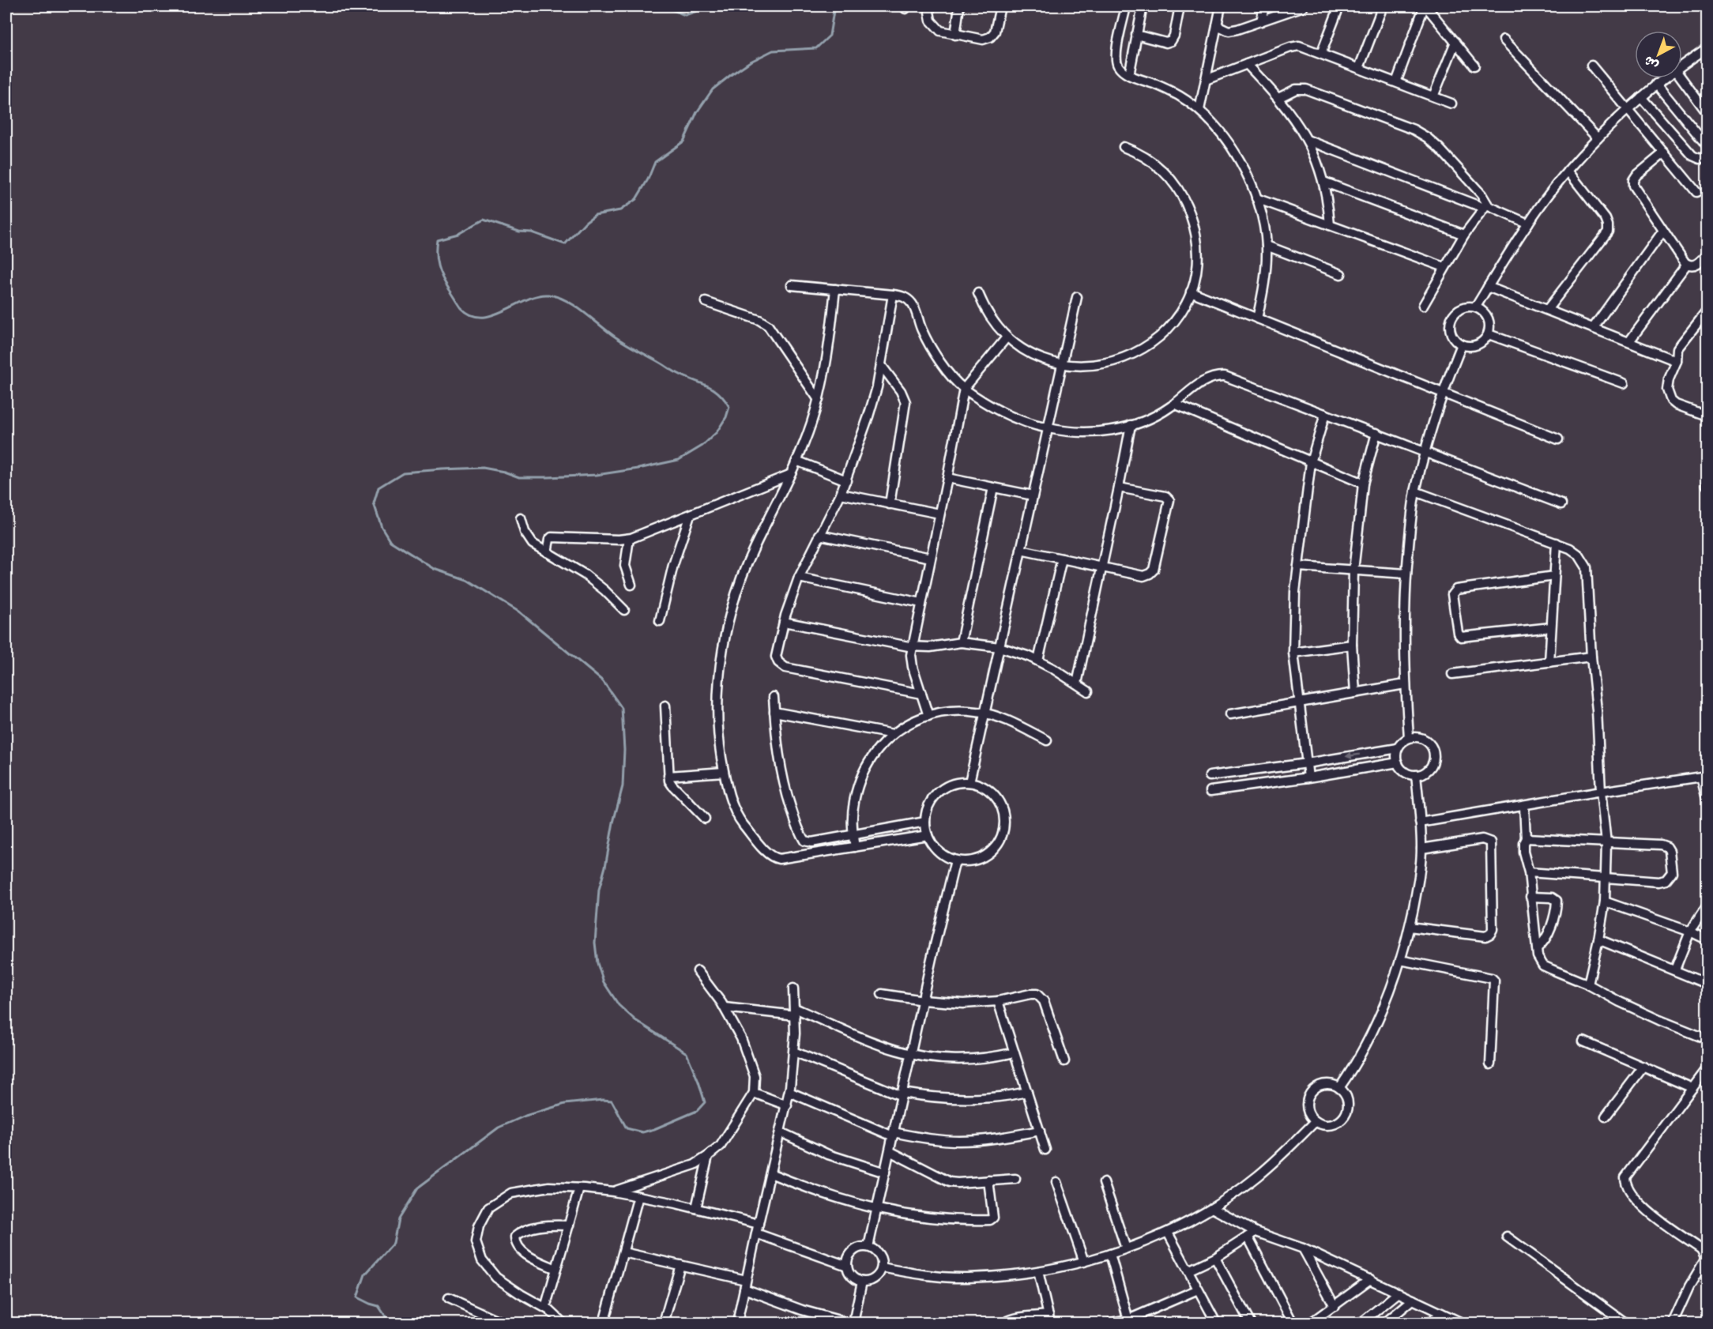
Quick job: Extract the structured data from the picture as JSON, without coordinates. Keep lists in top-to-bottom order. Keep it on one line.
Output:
{"north":"bottom left"}
